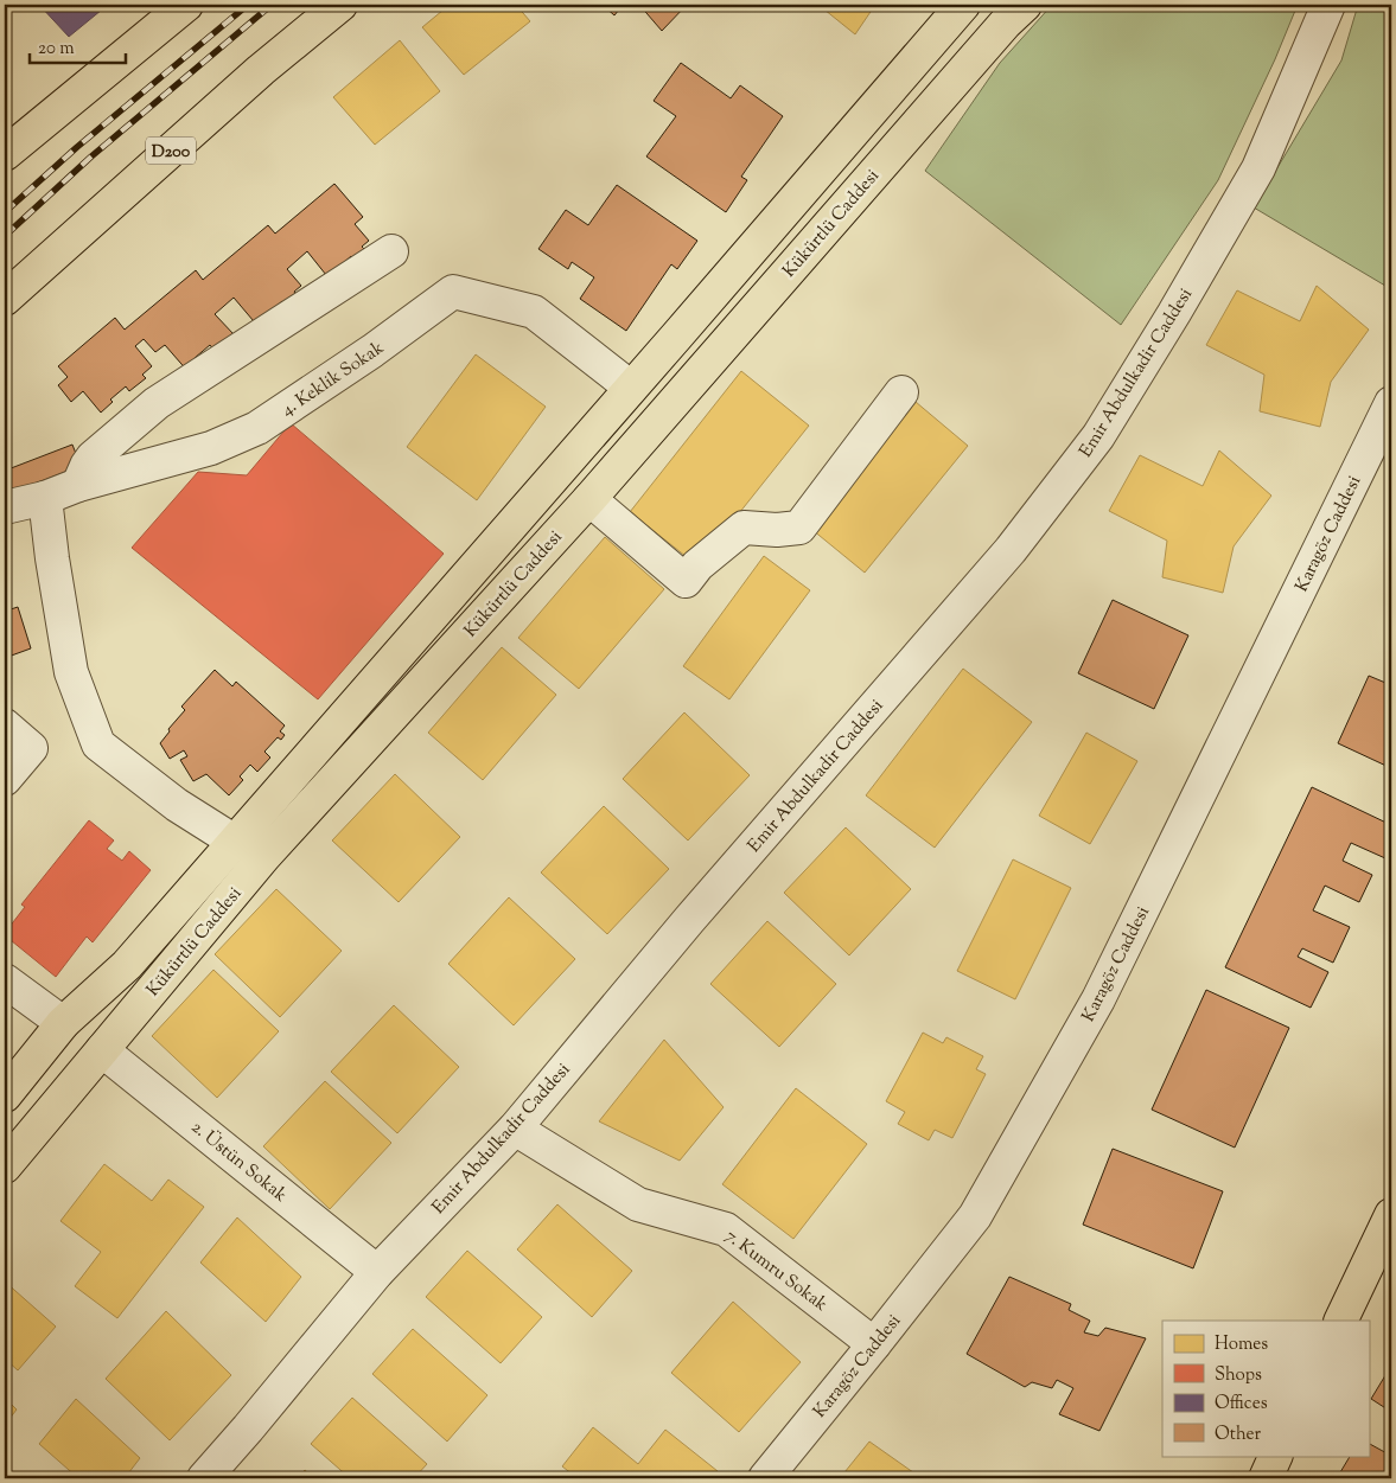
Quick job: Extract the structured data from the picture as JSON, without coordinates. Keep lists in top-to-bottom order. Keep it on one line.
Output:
{"streets":{"main road":["D200","Kükürtlü Caddesi"],"street":["Emir Abdulkadir Caddesi","4. Keklik Sokak","Karagöz Caddesi","2. Üstün Sokak","7. Kumru Sokak"]},"crossings":[["Kükürtlü Caddesi","4. Keklik Sokak"],["Kükürtlü Caddesi","2. Üstün Sokak"],["Emir Abdulkadir Caddesi","2. Üstün Sokak"],["Emir Abdulkadir Caddesi","7. Kumru Sokak"],["Karagöz Caddesi","7. Kumru Sokak"]],"legend":["Homes","Shops","Offices","Other"],"scale_bar":"20 m"}
